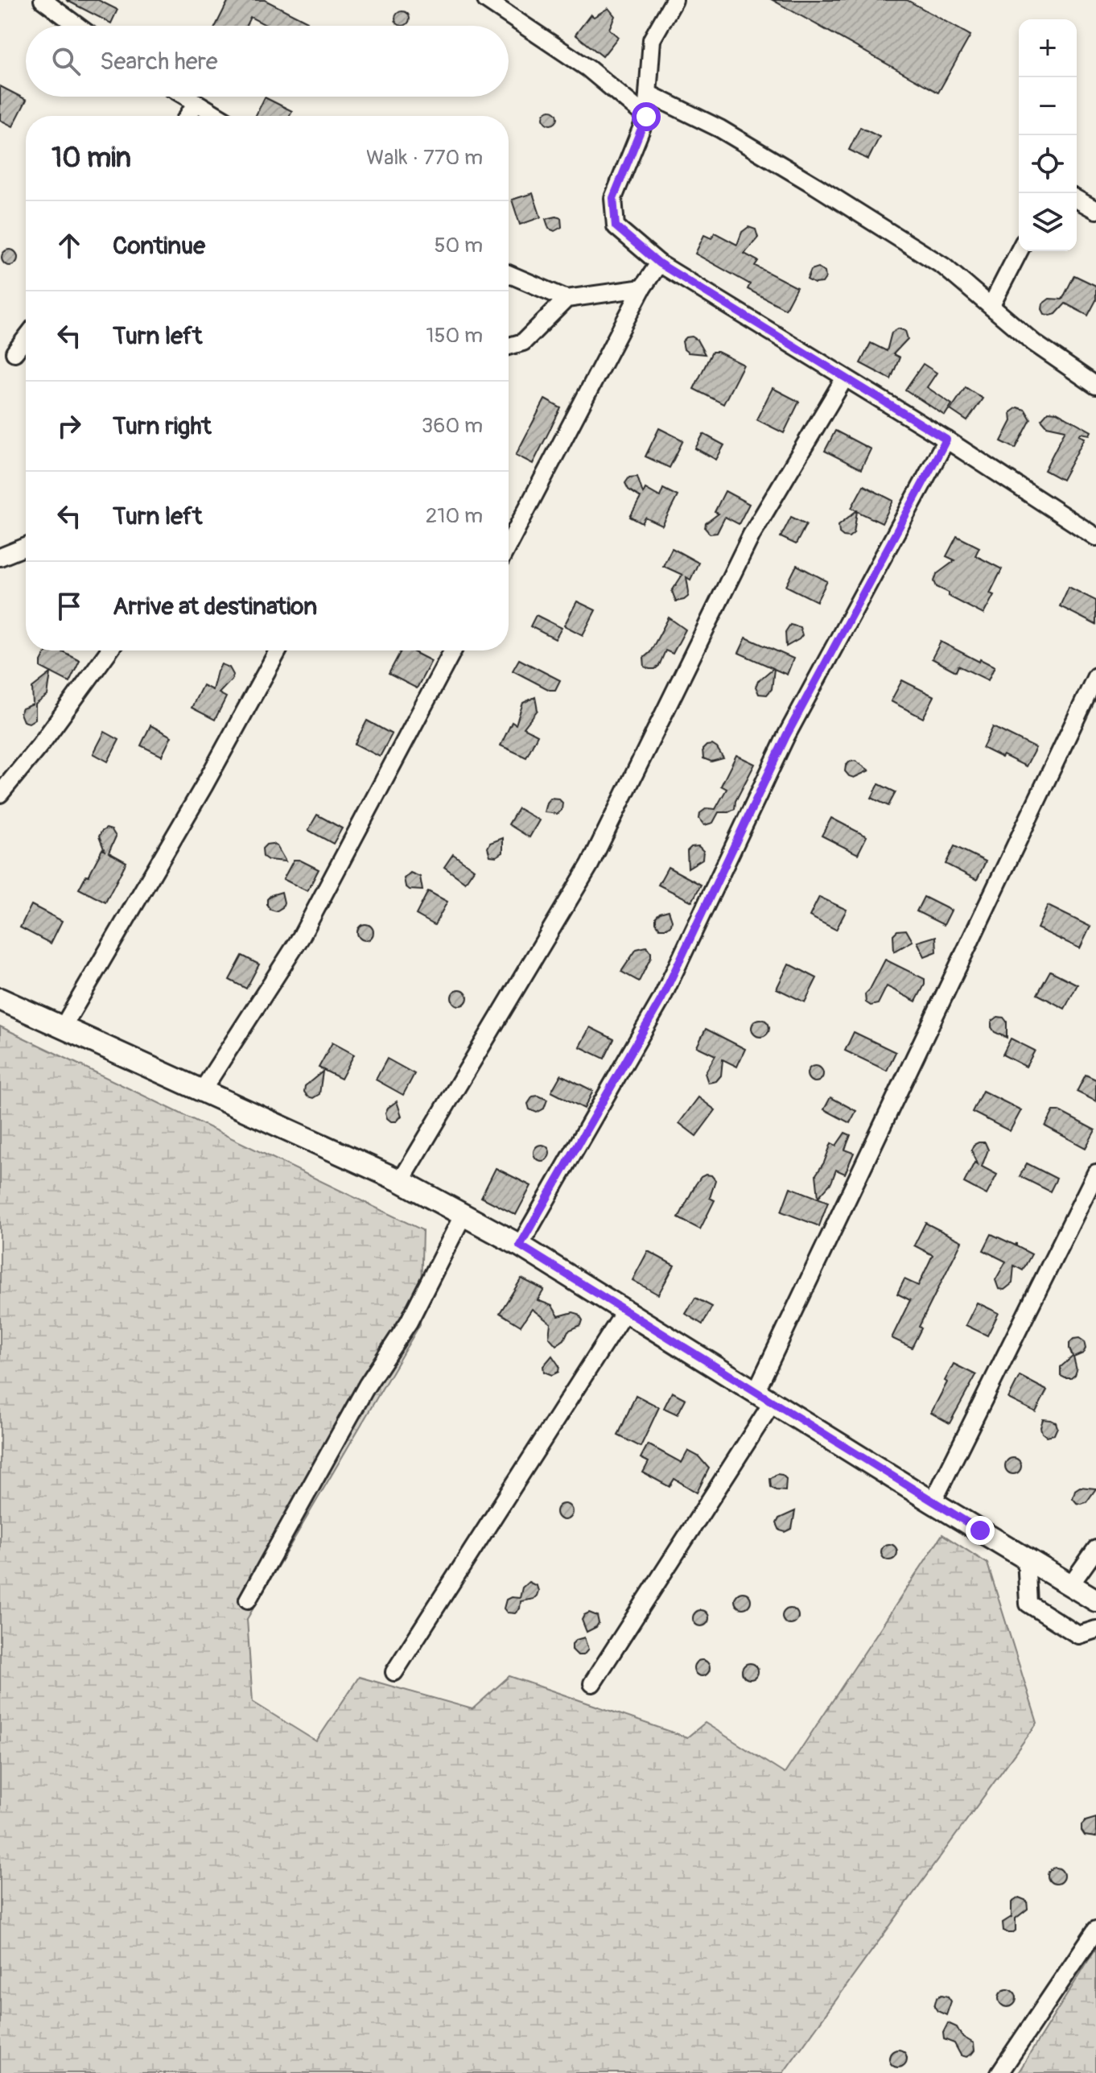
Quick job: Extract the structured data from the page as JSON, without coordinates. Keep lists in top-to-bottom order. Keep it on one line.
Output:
{"page":{"map_buttons":["+","−"],"search":"Search here","heading":["10 min","Walk · 770 m"],"list":[["Continue","50 m"],["Turn left","150 m"],["Turn right","360 m"],["Turn left","210 m"],"Arrive at destination"]}}
